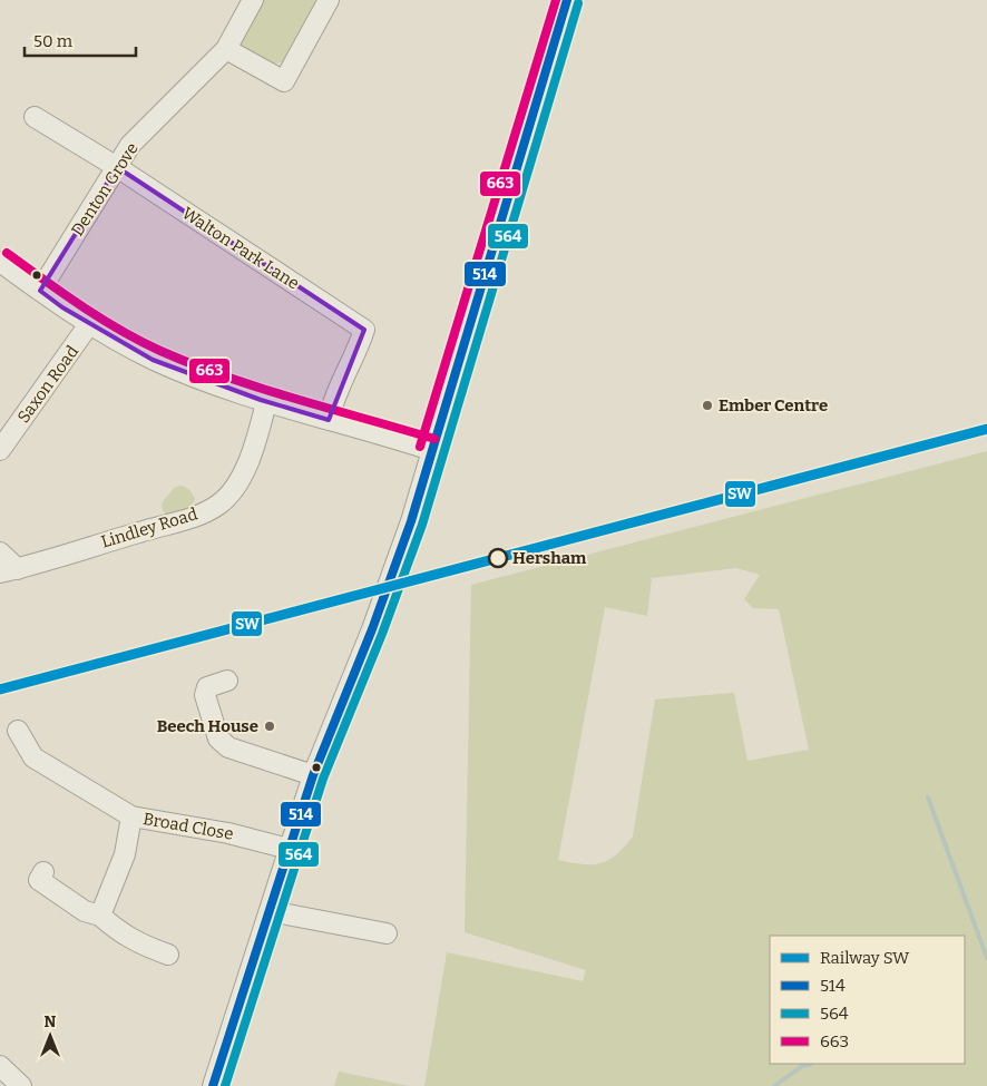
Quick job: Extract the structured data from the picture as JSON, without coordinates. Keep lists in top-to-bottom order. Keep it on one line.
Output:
{"streets":{"street":["Denton Grove","Walton Park Lane","Saxon Road","Lindley Road","Broad Close"]},"crossings":[["Denton Grove","Walton Park Lane"]],"places":["Ember Centre","Hersham","Beech House"],"lines":["transit line 514","transit line 663","transit line 564","rail line SW"],"legend":["Railway SW","514","564","663"],"scale_bar":"50 m","north":"top"}
